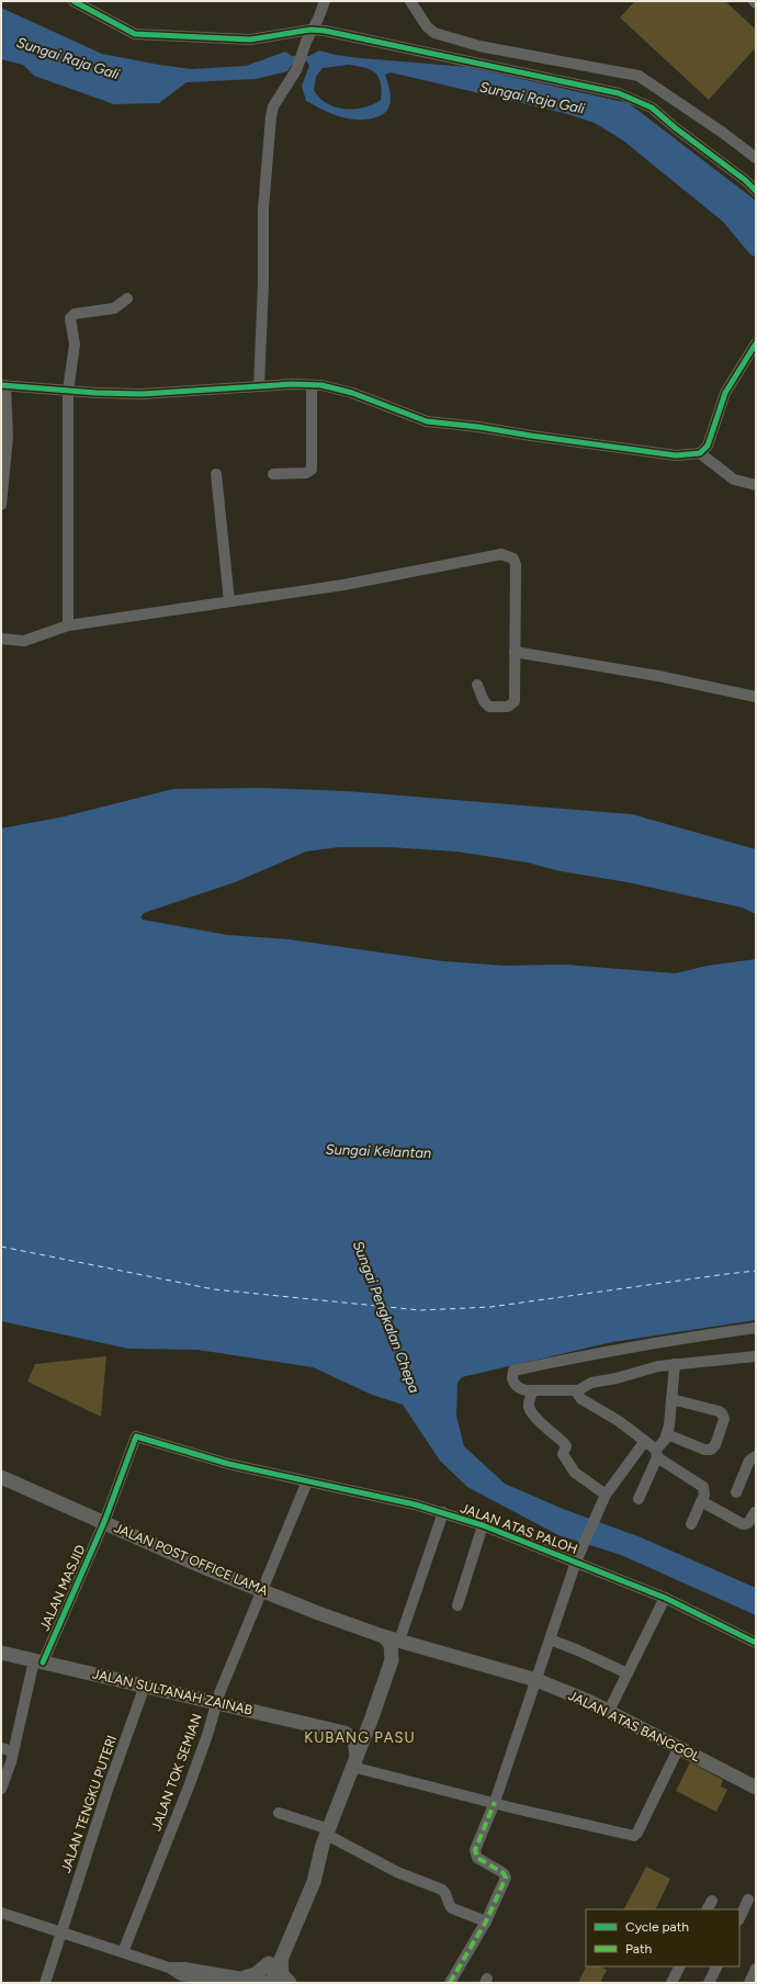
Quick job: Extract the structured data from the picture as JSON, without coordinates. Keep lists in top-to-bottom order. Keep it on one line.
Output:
{"streets":{"main road":["JALAN POST OFFICE LAMA","JALAN SULTANAH ZAINAB","JALAN ATAS BANGGOL"],"street":["JALAN ATAS PALOH","JALAN MASJID","JALAN TOK SEMIAN","JALAN TENGKU PUTERI"]},"crossings":[["JALAN ATAS PALOH","JALAN MASJID"],["JALAN ATAS PALOH","JALAN TOK SEMIAN"],["JALAN POST OFFICE LAMA","JALAN MASJID"],["JALAN POST OFFICE LAMA","JALAN ATAS BANGGOL"],["JALAN POST OFFICE LAMA","JALAN TOK SEMIAN"],["JALAN MASJID","JALAN SULTANAH ZAINAB"],["JALAN SULTANAH ZAINAB","JALAN TOK SEMIAN"],["JALAN SULTANAH ZAINAB","JALAN TENGKU PUTERI"]],"districts":["KUBANG PASU"],"water":["Sungai Raja Gali","Sungai Kelantan","Sungai Pengkalan Chepa"],"legend":["Cycle path","Path"]}
